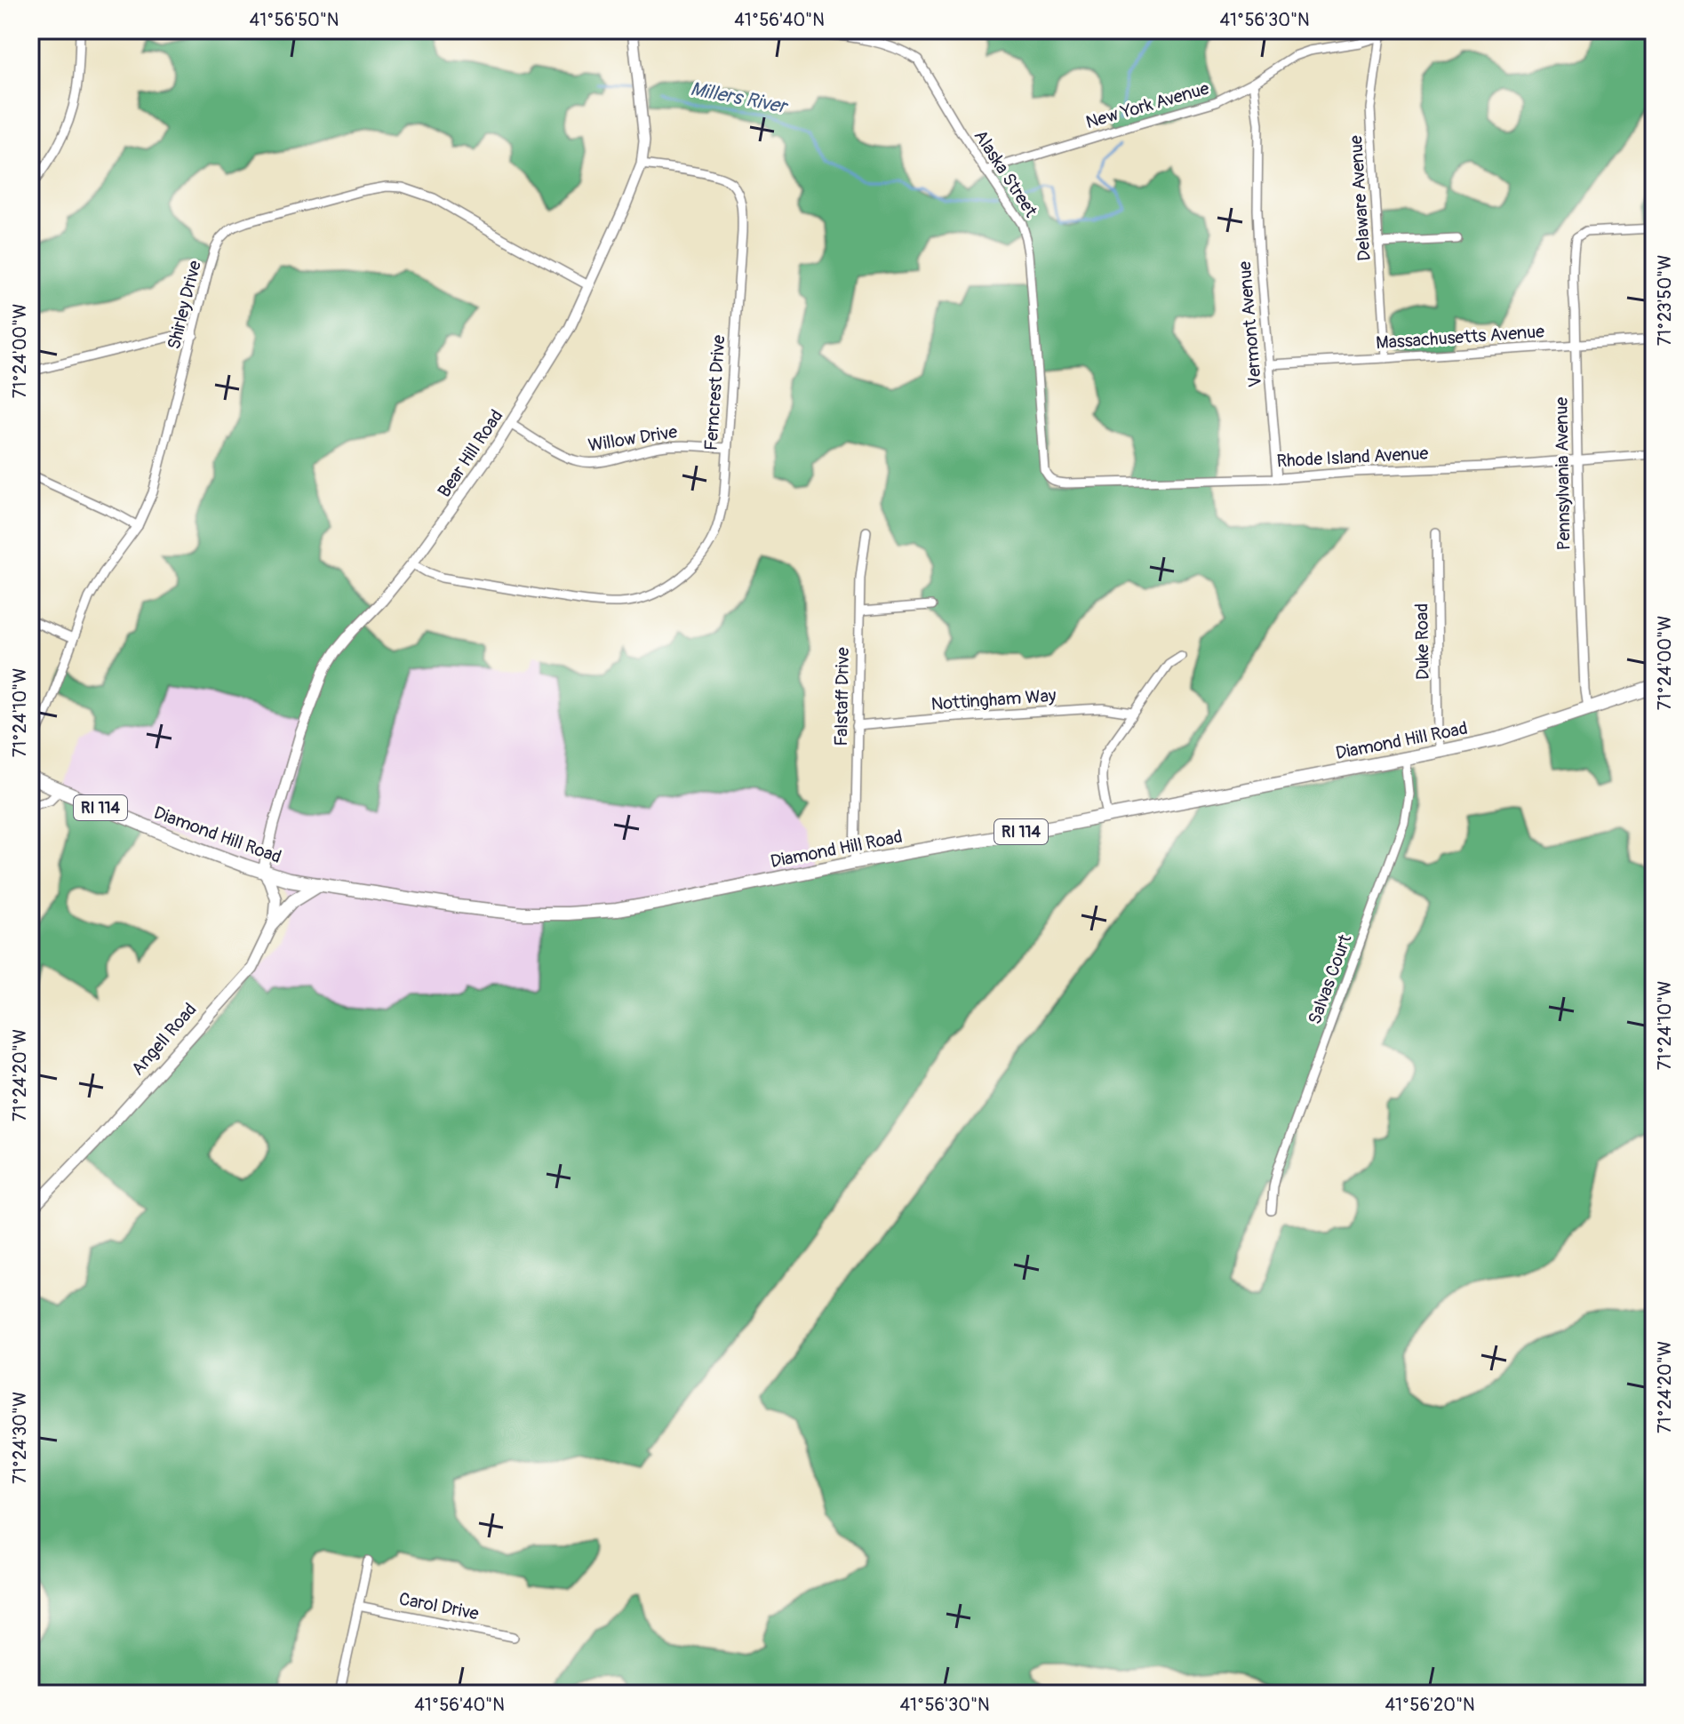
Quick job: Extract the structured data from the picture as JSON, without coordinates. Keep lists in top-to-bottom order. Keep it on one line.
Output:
{"streets":{"main road":["Diamond Hill Road","RI 114","Angell Road"],"street":["New York Avenue","Alaska Street","Delaware Avenue","Shirley Drive","Vermont Avenue","Massachusetts Avenue","Ferncrest Drive","Willow Drive","Bear Hill Road","Rhode Island Avenue","Pennsylvania Avenue","Duke Road","Falstaff Drive","Nottingham Way","Salvas Court","Carol Drive"]},"crossings":[["New York Avenue","Alaska Street"],["New York Avenue","Delaware Avenue"],["New York Avenue","Vermont Avenue"],["Alaska Street","Rhode Island Avenue"],["Delaware Avenue","Massachusetts Avenue"],["Shirley Drive","Bear Hill Road"],["Vermont Avenue","Massachusetts Avenue"],["Vermont Avenue","Rhode Island Avenue"],["Massachusetts Avenue","Pennsylvania Avenue"],["Ferncrest Drive","Willow Drive"],["Ferncrest Drive","Bear Hill Road"],["Willow Drive","Bear Hill Road"],["Bear Hill Road","Diamond Hill Road"],["Bear Hill Road","Angell Road"],["Rhode Island Avenue","Pennsylvania Avenue"],["Pennsylvania Avenue","Diamond Hill Road"],["Duke Road","Diamond Hill Road"],["Falstaff Drive","Nottingham Way"],["Falstaff Drive","Diamond Hill Road"],["Diamond Hill Road","Salvas Court"],["Diamond Hill Road","Angell Road"]],"water":["Millers River"],"coordinates":["41°56'50\"N","41°56'40\"N","41°56'30\"N","71°23'50\"W","71°24'00\"W","71°24'10\"W","71°24'20\"W","71°24'30\"W","41°56'20\"N"]}
